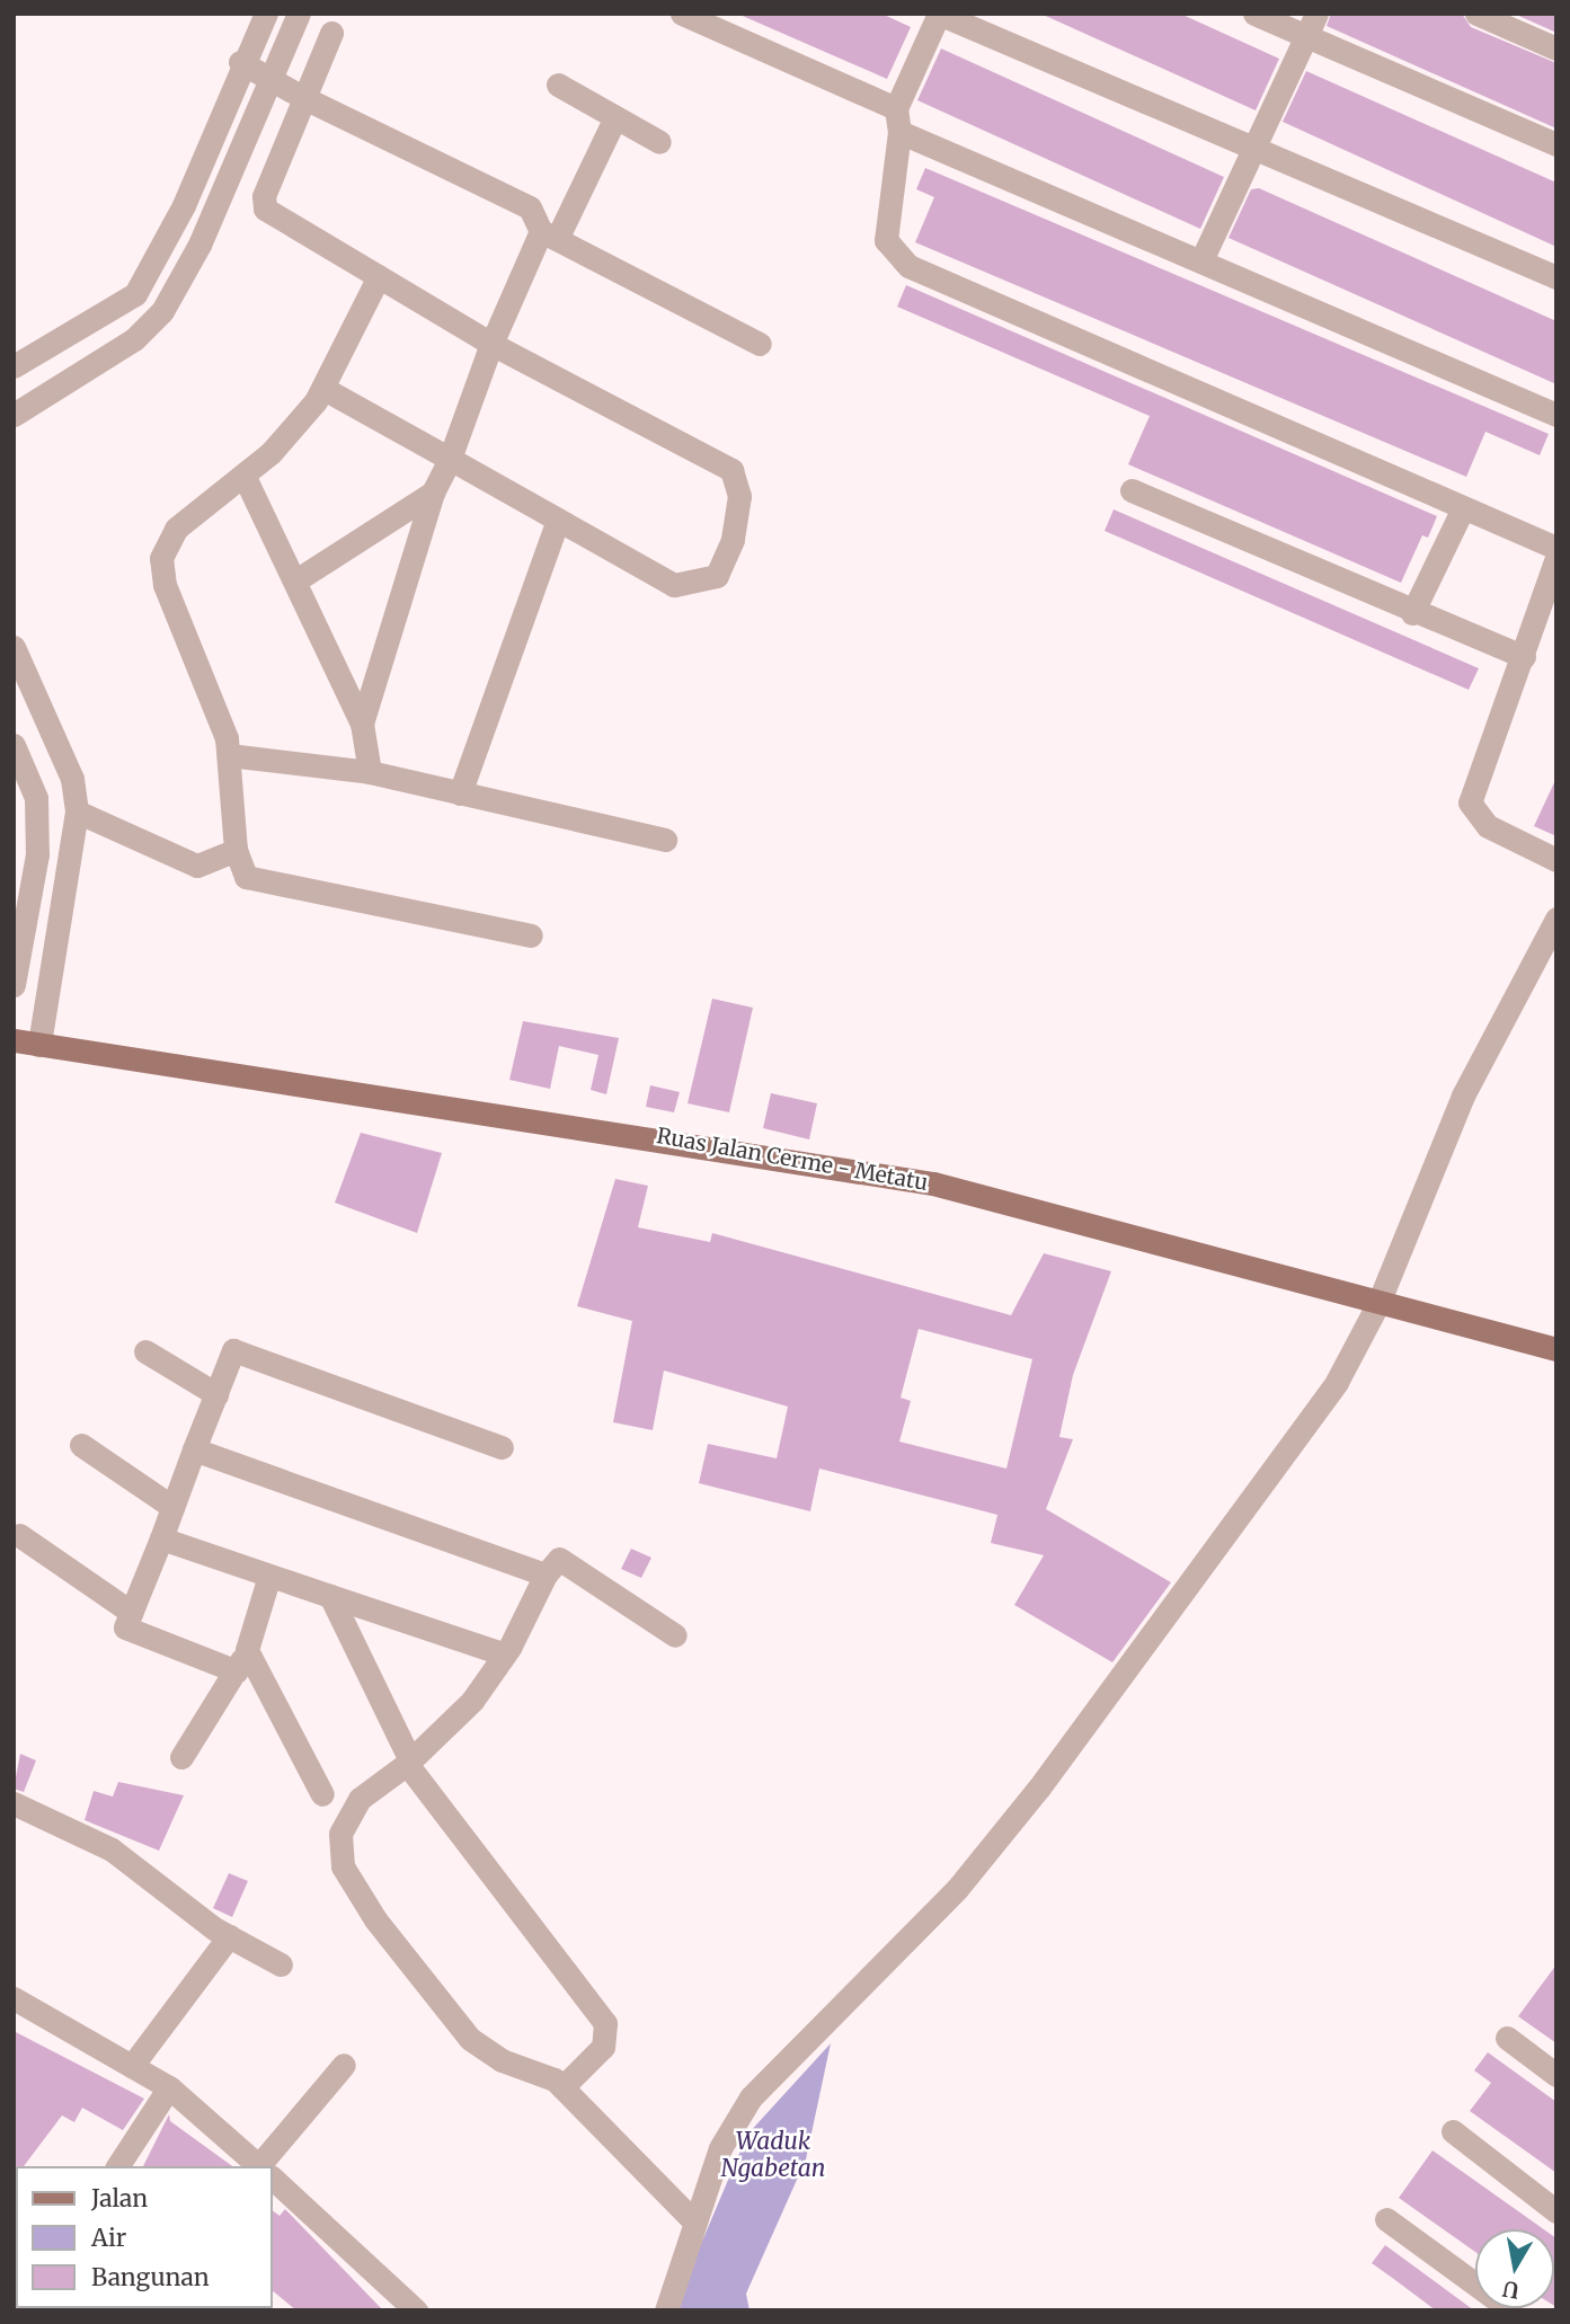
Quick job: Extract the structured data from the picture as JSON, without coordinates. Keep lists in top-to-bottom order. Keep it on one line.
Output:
{"streets":{"main road":["Ruas Jalan Cerme - Metatu"]},"water":["Waduk Ngabetan"],"legend":["Jalan","Air","Bangunan"],"north":"bottom"}
